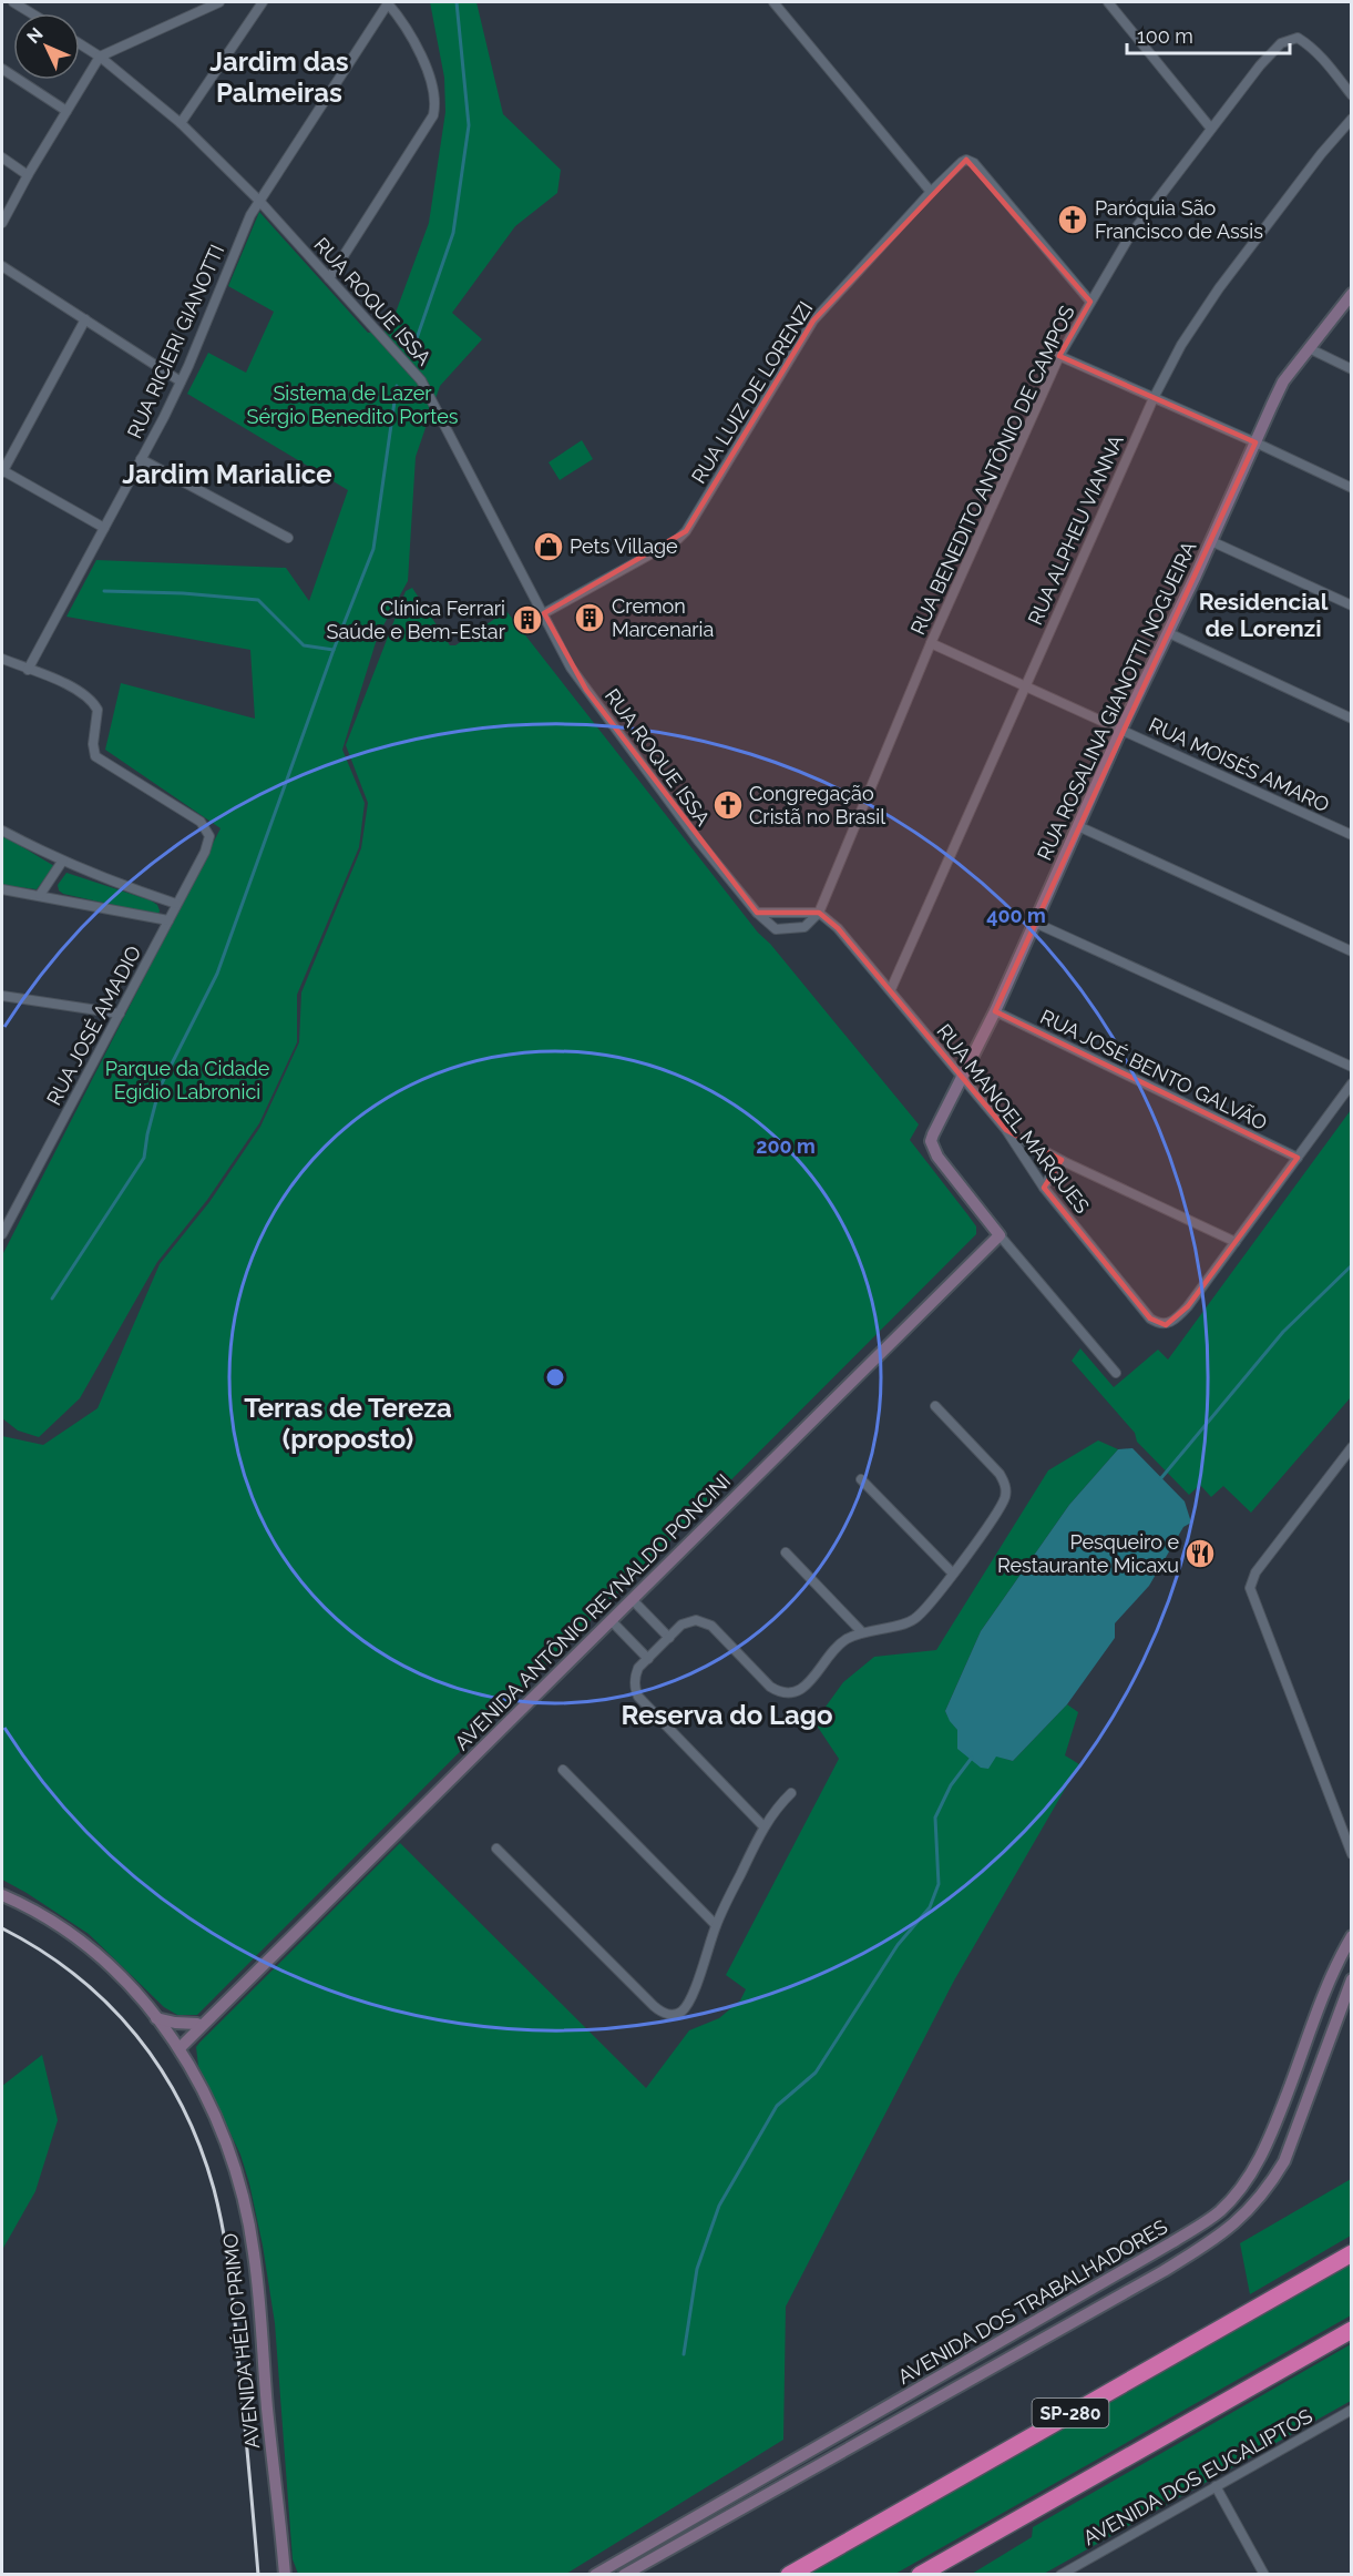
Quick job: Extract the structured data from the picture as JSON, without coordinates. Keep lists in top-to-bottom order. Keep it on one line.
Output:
{"streets":{"highway":["SP-280"],"street":["RUA ROQUE ISSA","RUA RICIERI GIANOTTI","RUA LUIZ DE LORENZI","RUA BENEDITO ANTÔNIO DE CAMPOS","RUA ALPHEU VIANNA","RUA ROSALINA GIANOTTI NOGUEIRA","RUA MOISÉS AMARO","RUA JOSÉ AMADIO","RUA JOSÉ BENTO GALVÃO","RUA MANOEL MARQUES","AVENIDA ANTÔNIO REYNALDO PONCINI","AVENIDA DOS TRABALHADORES","AVENIDA HÉLIO PRIMO","AVENIDA DOS EUCALIPTOS"]},"crossings":[["RUA ROQUE ISSA","RUA RICIERI GIANOTTI"],["RUA ROQUE ISSA","RUA LUIZ DE LORENZI"],["RUA RICIERI GIANOTTI","RUA JOSÉ AMADIO"],["RUA LUIZ DE LORENZI","RUA BENEDITO ANTÔNIO DE CAMPOS"],["RUA BENEDITO ANTÔNIO DE CAMPOS","RUA MOISÉS AMARO"],["RUA BENEDITO ANTÔNIO DE CAMPOS","RUA MANOEL MARQUES"],["RUA ALPHEU VIANNA","RUA MOISÉS AMARO"],["RUA ALPHEU VIANNA","RUA MANOEL MARQUES"],["RUA ROSALINA GIANOTTI NOGUEIRA","RUA MOISÉS AMARO"],["RUA ROSALINA GIANOTTI NOGUEIRA","RUA JOSÉ BENTO GALVÃO"],["RUA ROSALINA GIANOTTI NOGUEIRA","RUA MANOEL MARQUES"],["RUA ROSALINA GIANOTTI NOGUEIRA","AVENIDA ANTÔNIO REYNALDO PONCINI"],["AVENIDA ANTÔNIO REYNALDO PONCINI","AVENIDA HÉLIO PRIMO"]],"districts":["Jardim das Palmeiras","Jardim Marialice","Residencial de Lorenzi","Terras de Tereza (proposto)","Reserva do Lago"],"parks":["Sistema de Lazer Sérgio Benedito Portes","Parque da Cidade Egidio Labronici"],"places":{"church":["Paróquia São Francisco de Assis","Congregação Cristã no Brasil"],"shop":["Pets Village"],"building":["Cremon Marcenaria","Clínica Ferrari Saúde e Bem-Estar"],"restaurant":["Pesqueiro e Restaurante Micaxu"]},"scale_bar":"100 m","north":"top left","rings":["400 m","200 m"]}
